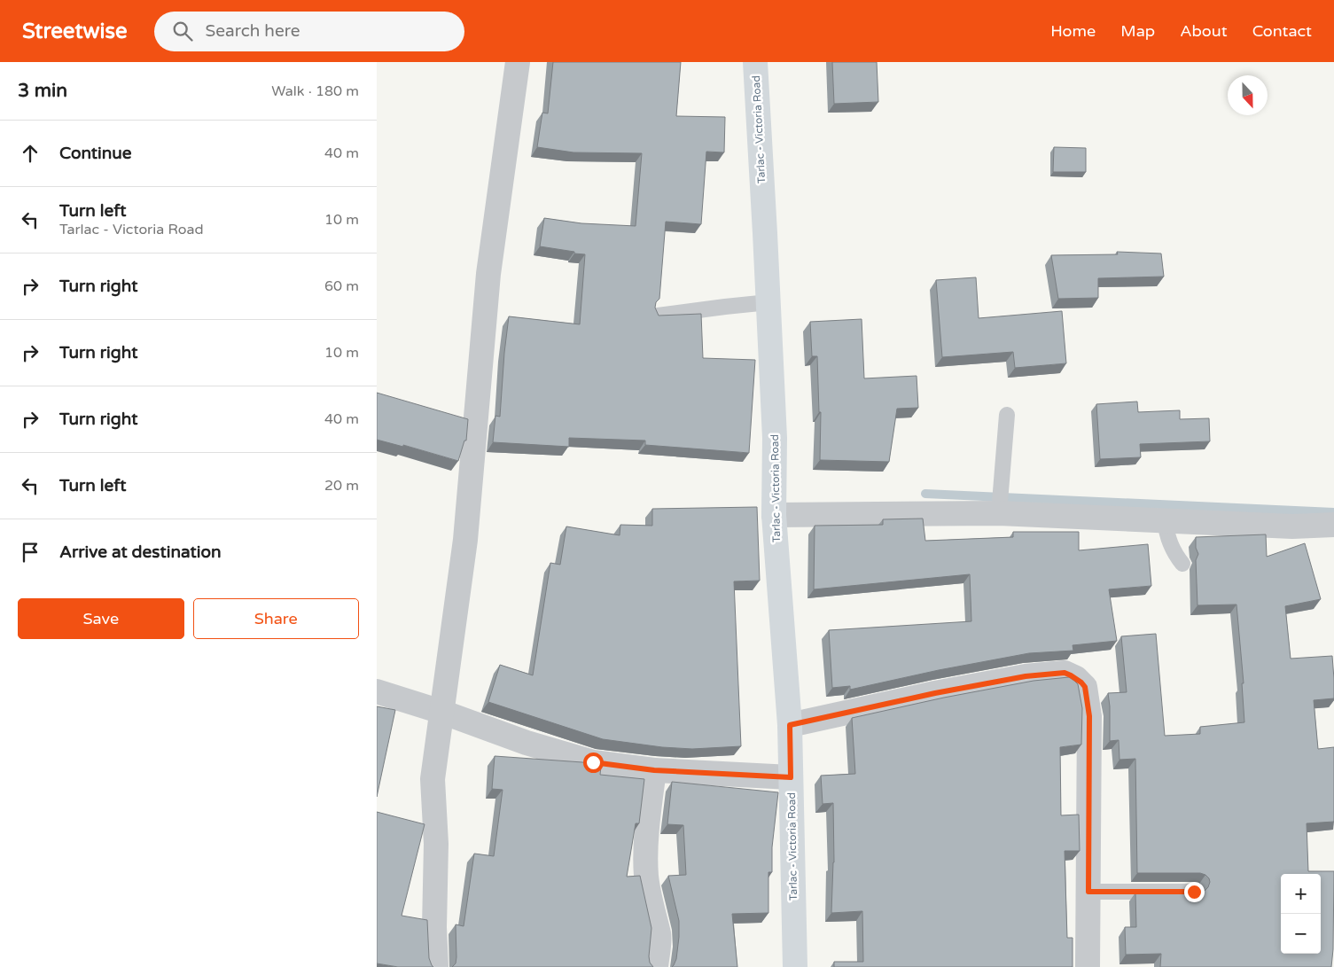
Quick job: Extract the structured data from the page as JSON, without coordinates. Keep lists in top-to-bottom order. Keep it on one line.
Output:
{"streets":{"main road":["Tarlac - Victoria Road"]},"north":"bottom","page":{"header":"Streetwise","search":"Search here","nav":["Home","Map","About","Contact"],"heading":["3 min","Walk · 180 m"],"list":[["Continue","40 m"],["Turn left","Tarlac - Victoria Road","10 m"],["Turn right","60 m"],["Turn right","10 m"],["Turn right","40 m"],["Turn left","20 m"],"Arrive at destination"],"buttons":["Save","Share"],"map_buttons":["+","−"]}}
